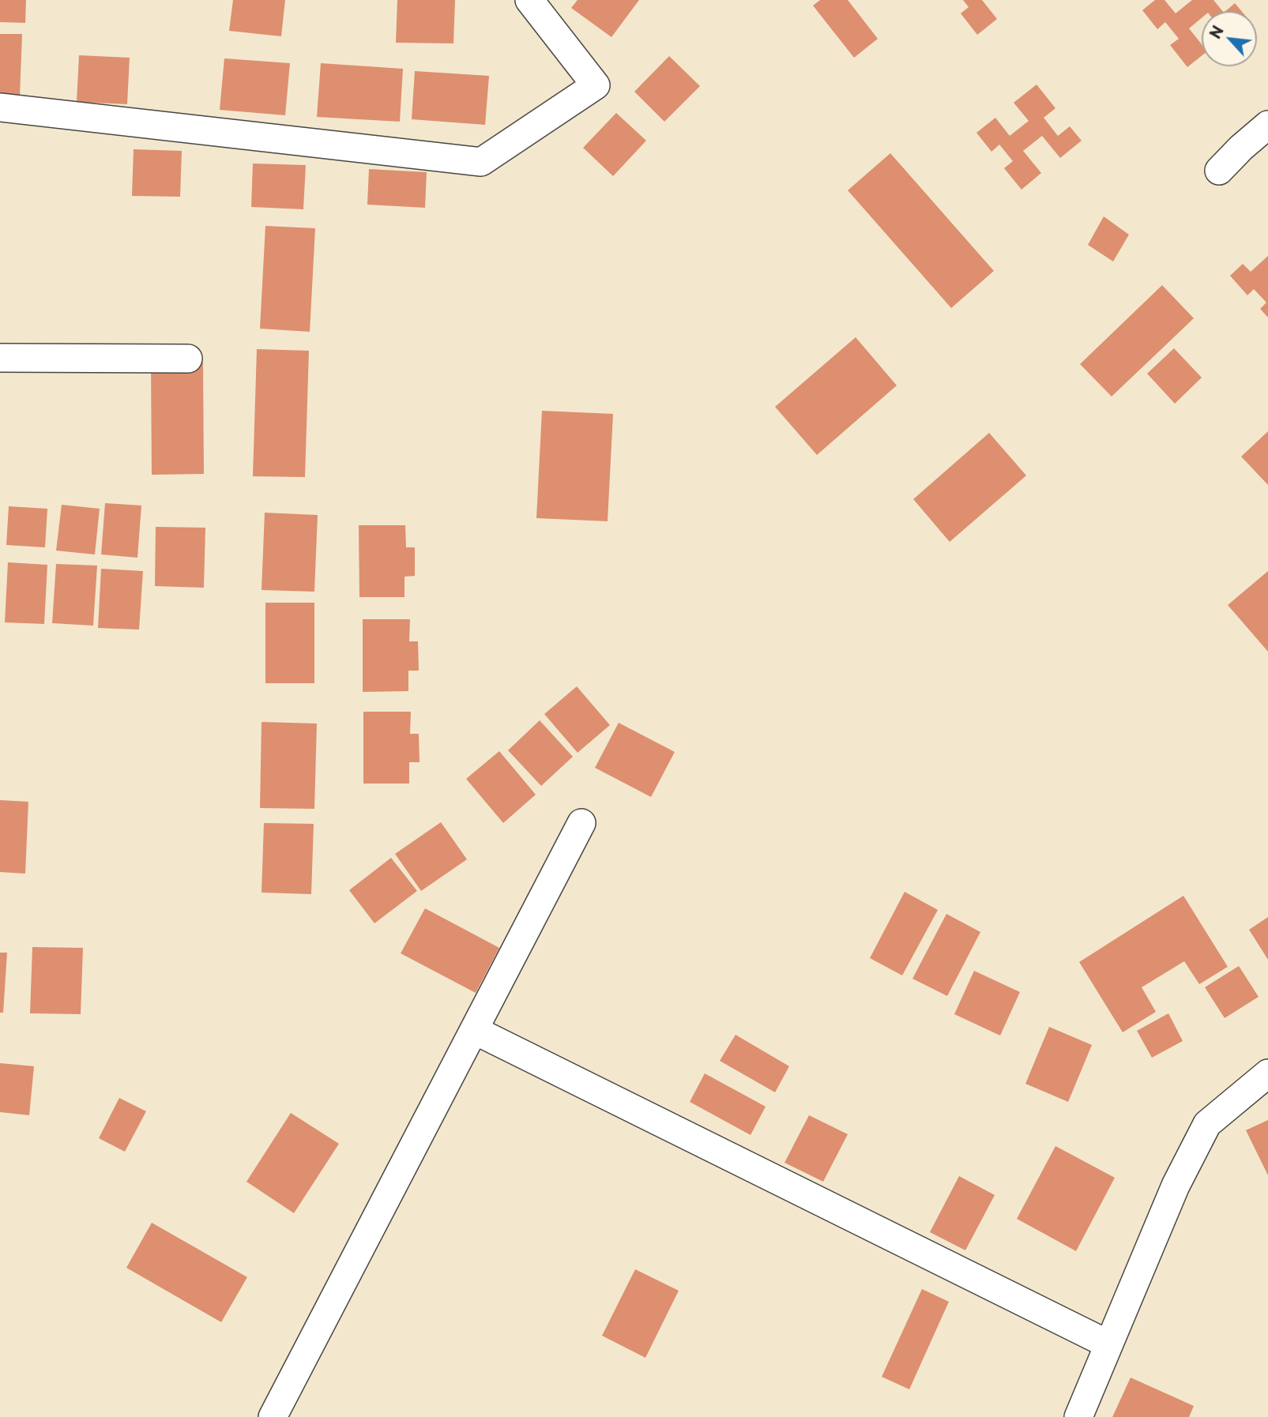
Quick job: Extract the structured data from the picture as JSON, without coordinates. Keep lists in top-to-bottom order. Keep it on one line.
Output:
{"north":"top left"}
